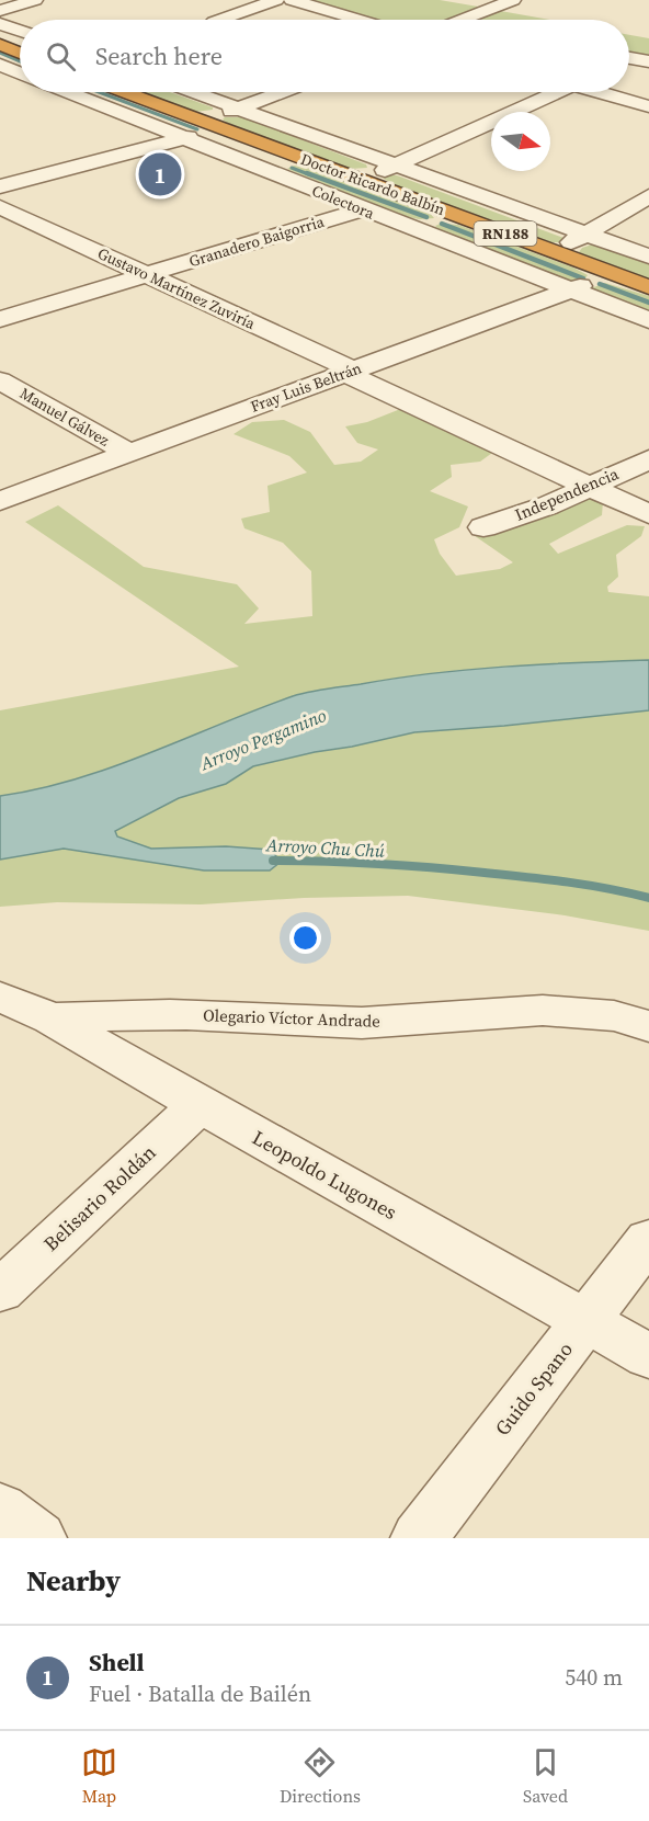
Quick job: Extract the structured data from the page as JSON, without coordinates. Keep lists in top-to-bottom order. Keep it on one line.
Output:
{"streets":{"highway":["Doctor Ricardo Balbín","RN188"],"street":["Colectora","Granadero Baigorria","Gustavo Martínez Zuviría","Fray Luis Beltrán","Manuel Gálvez","Independencia","Olegario Víctor Andrade","Leopoldo Lugones","Belisario Roldán","Guido Spano"]},"crossings":[["Doctor Ricardo Balbín","Fray Luis Beltrán"],["Colectora","Granadero Baigorria"],["Colectora","Fray Luis Beltrán"],["Granadero Baigorria","Gustavo Martínez Zuviría"],["Gustavo Martínez Zuviría","Fray Luis Beltrán"],["Gustavo Martínez Zuviría","Independencia"],["Fray Luis Beltrán","Manuel Gálvez"],["Olegario Víctor Andrade","Leopoldo Lugones"],["Leopoldo Lugones","Belisario Roldán"],["Leopoldo Lugones","Guido Spano"]],"water":["Arroyo Pergamino","Arroyo Chu Chú"],"north":"right","page":{"search":"Search here","pins":"1","heading":"Nearby","list":[{"mark":"1","name":"Shell","note":"Fuel · Batalla de Bailén","value":"540 m"}],"nav":["Map","Directions","Saved"]}}
